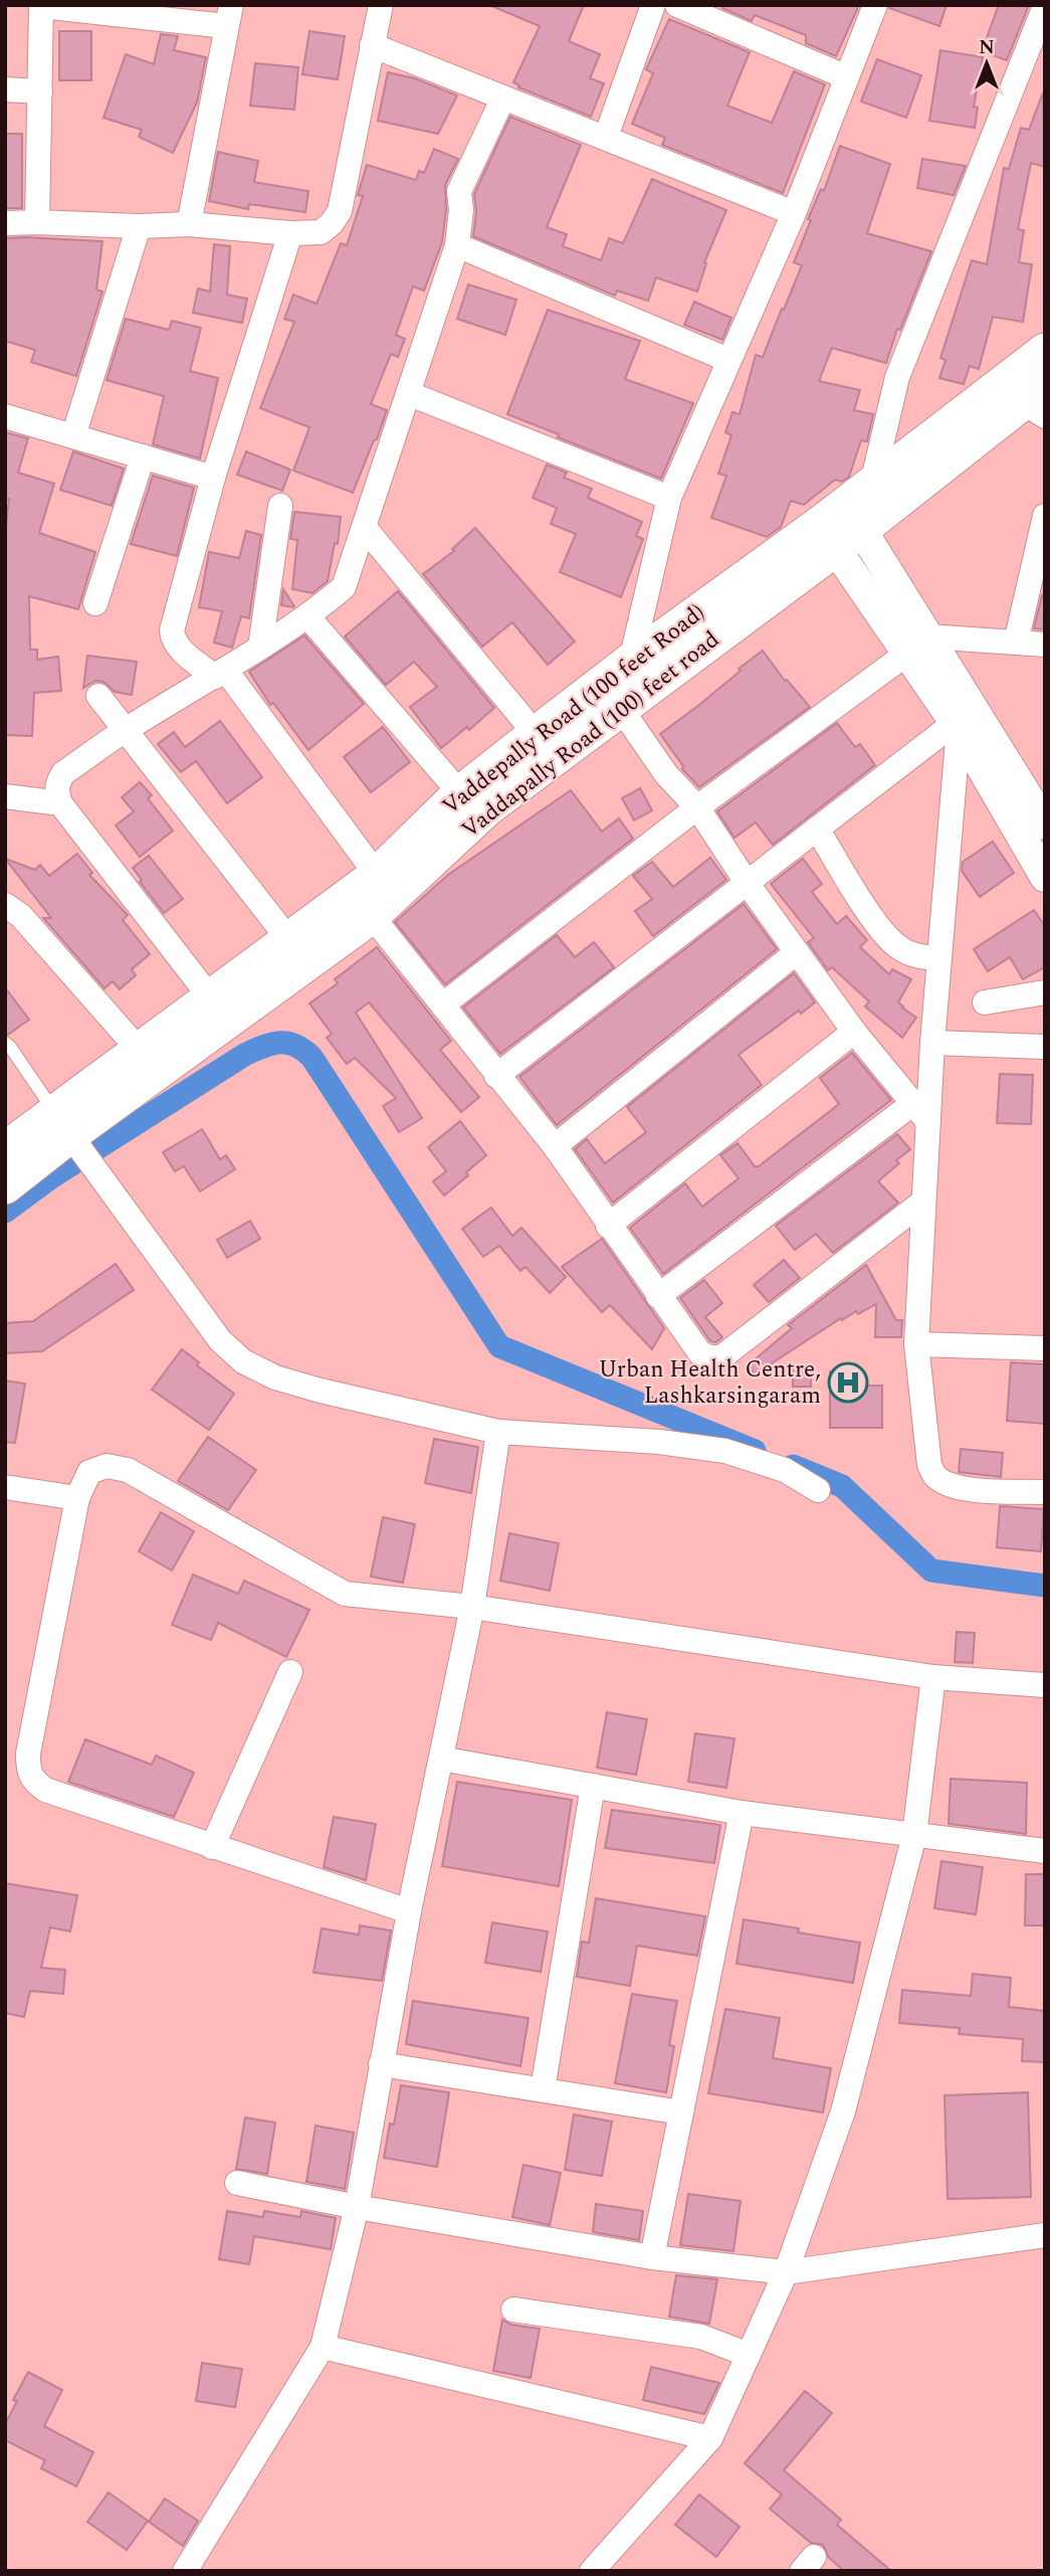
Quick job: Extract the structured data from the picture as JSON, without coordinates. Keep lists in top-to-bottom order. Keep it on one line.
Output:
{"streets":{"main road":["Vaddepally Road (100 feet Road)","Vaddapally Road (100) feet road"]},"crossings":[["Vaddepally Road (100 feet Road)","Vaddapally Road (100) feet road"]],"places":{"hospital":["Urban Health Centre, Lashkarsingaram"]},"north":"top"}
